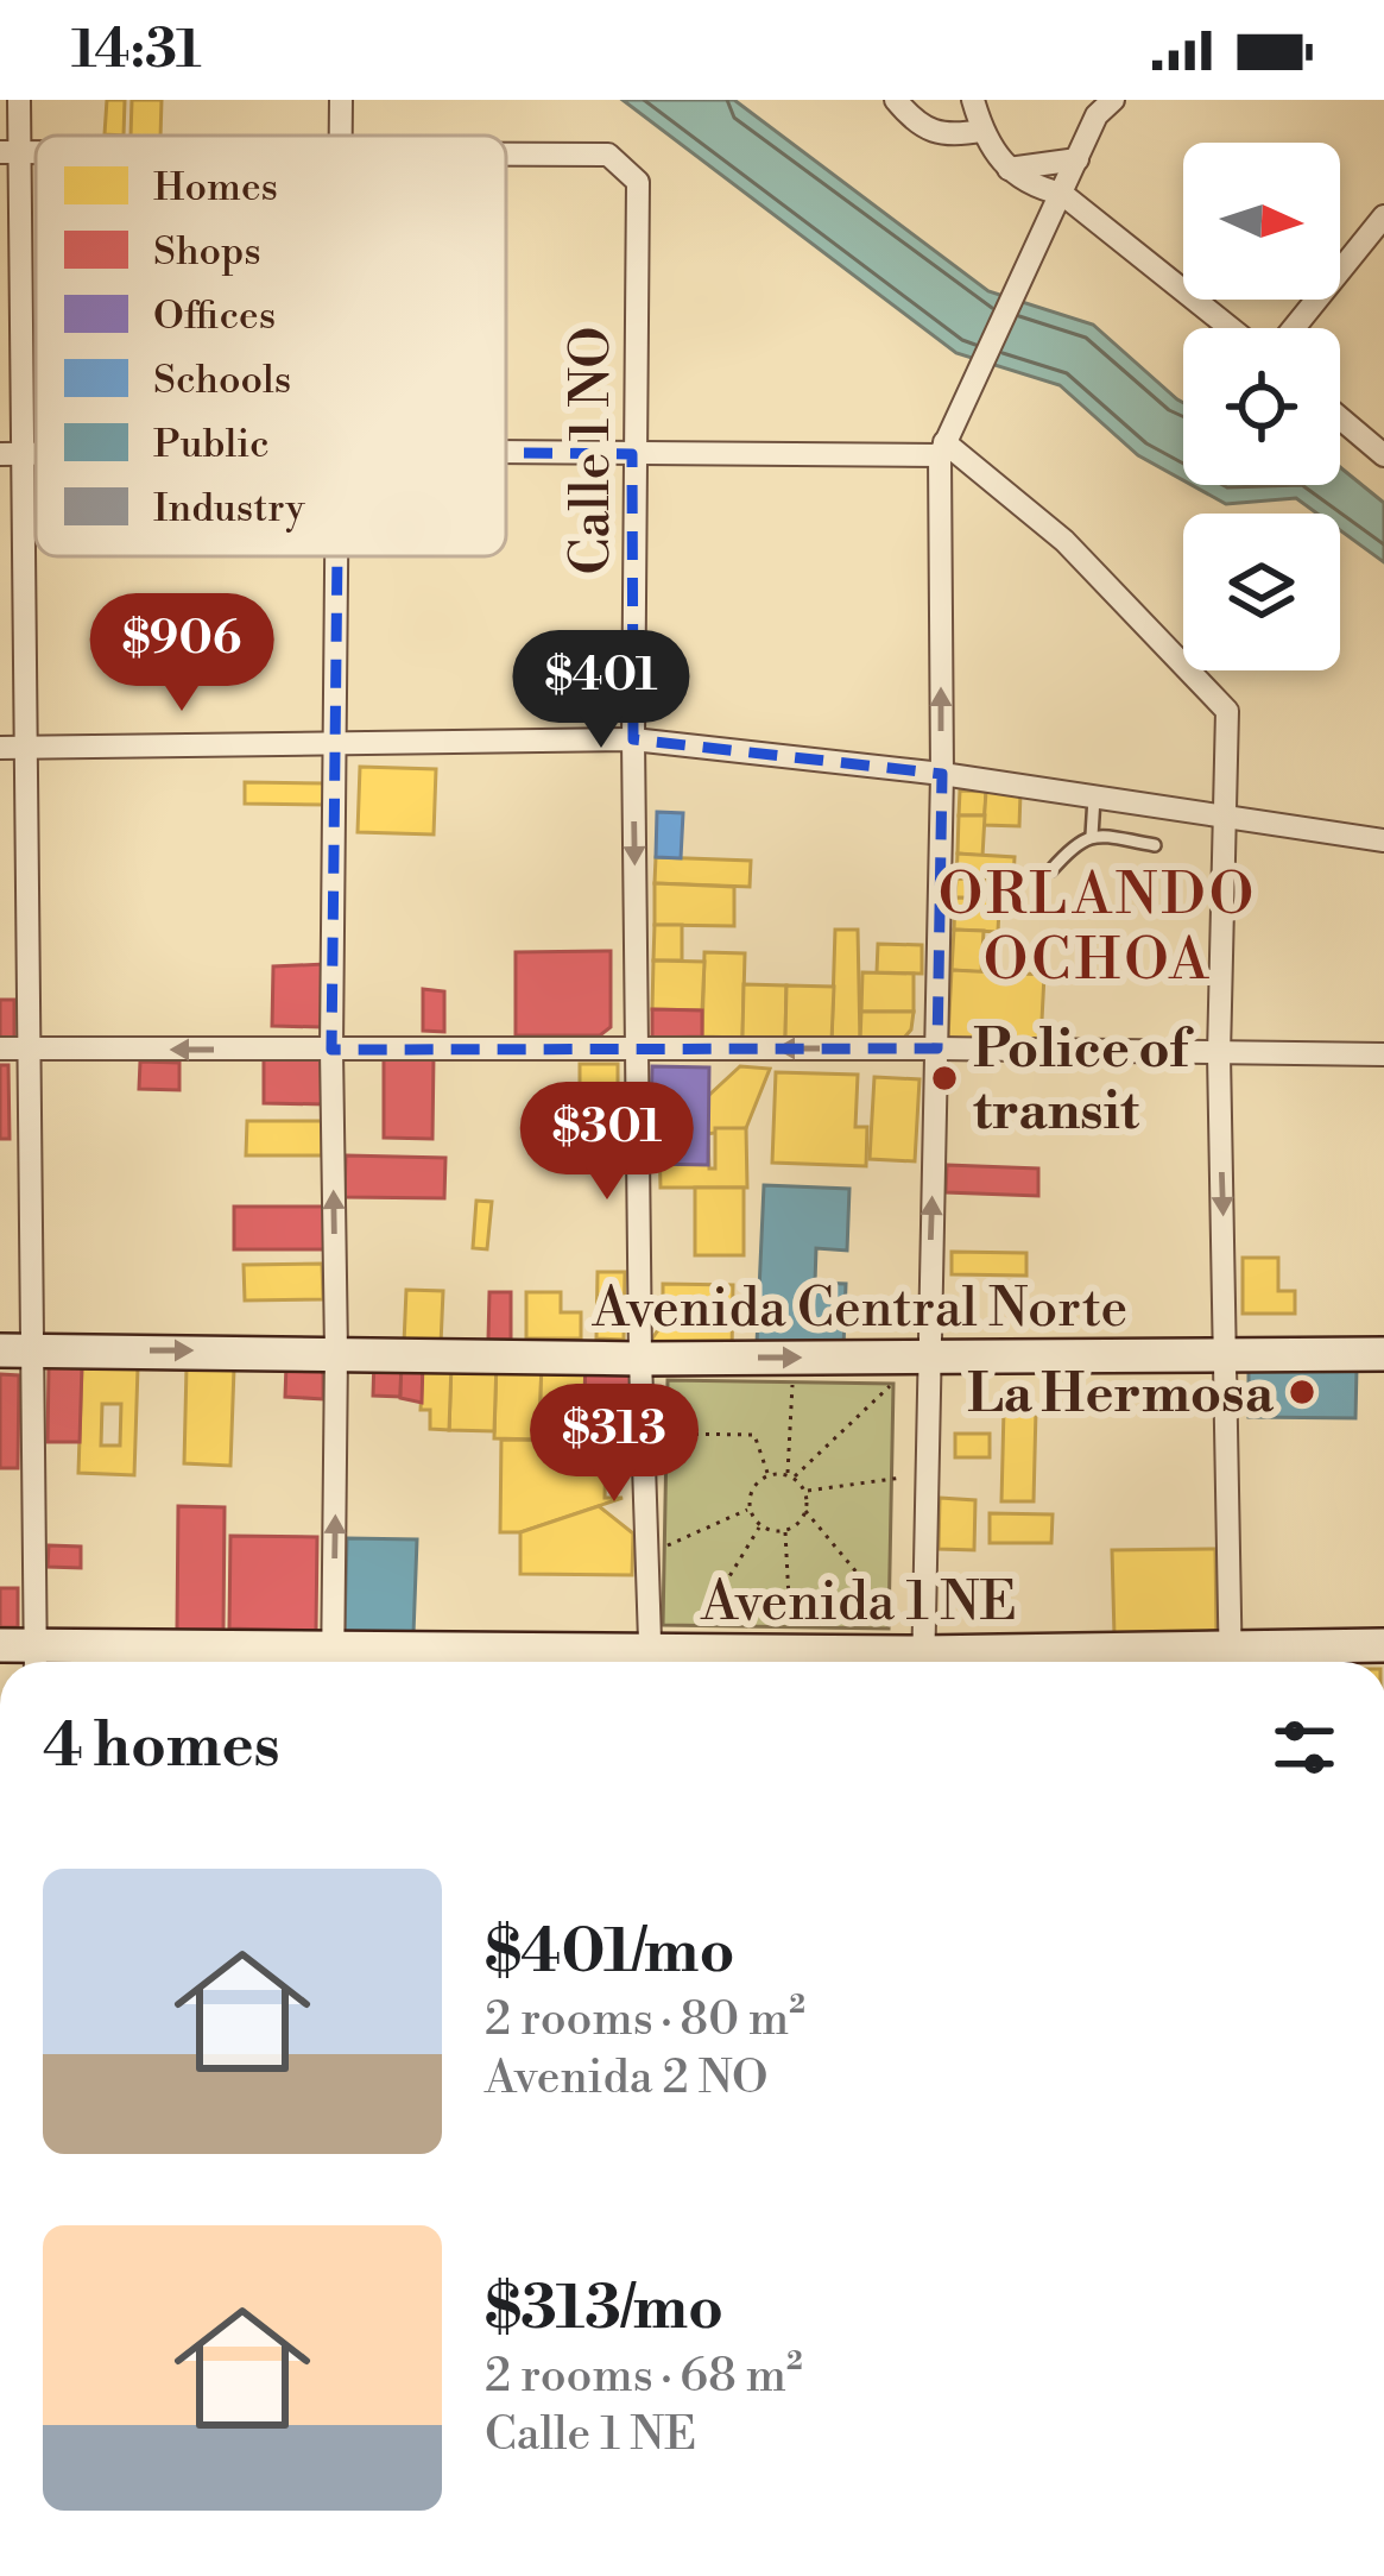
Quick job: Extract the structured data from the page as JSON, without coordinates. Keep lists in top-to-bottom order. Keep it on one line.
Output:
{"streets":{"street":["Calle 1 NO","Avenida Central Norte","Avenida 1 NE"]},"crossings":[["Calle 1 NO","Avenida Central Norte"],["Calle 1 NO","Avenida 1 NE"]],"districts":["ORLANDO OCHOA"],"places":["Police of transit","La Hermosa"],"legend":["Homes","Shops","Offices","Schools","Public","Industry"],"north":"right","page":{"status":"14:31","price":["$906","$401","$301","$313"],"heading":"4 homes","list":[{"name":"$401/mo","note":"2 rooms · 80 m² · Avenida 2 NO"},{"name":"$313/mo","note":"2 rooms · 68 m² · Calle 1 NE"}]}}
